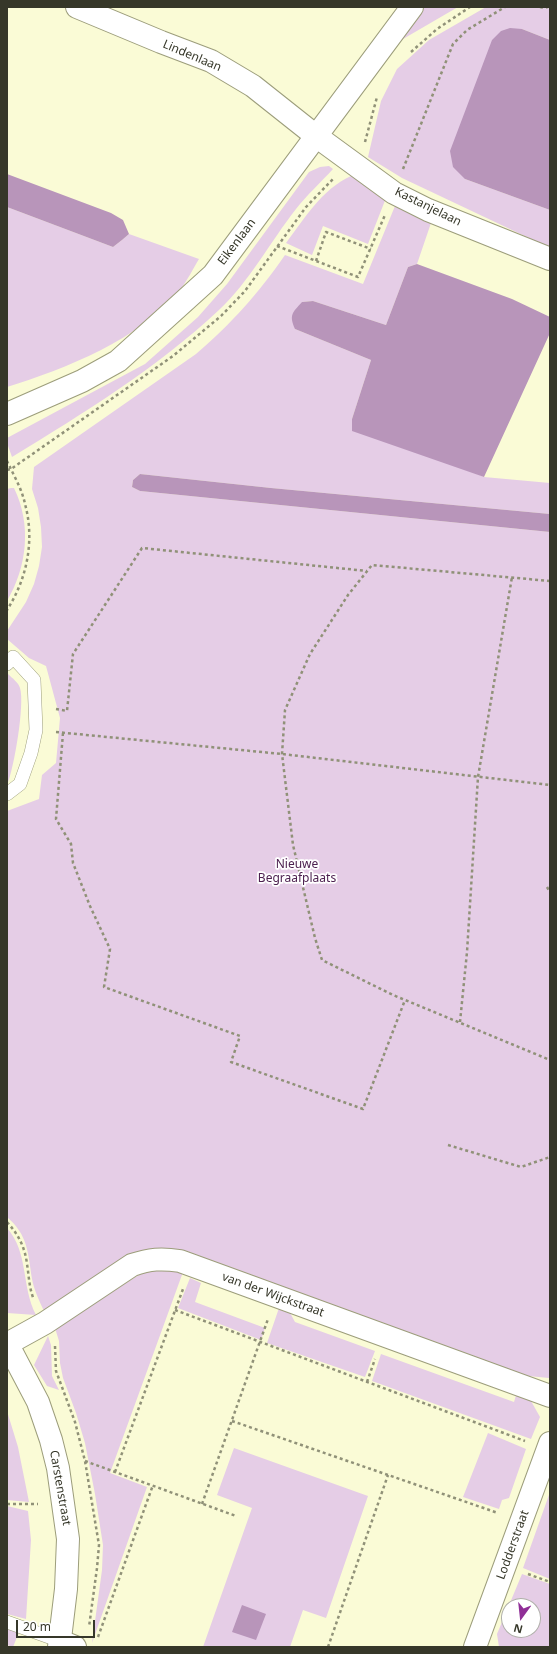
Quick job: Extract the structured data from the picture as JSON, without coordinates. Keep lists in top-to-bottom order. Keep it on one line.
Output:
{"streets":{"street":["Lindenlaan","Kastanjelaan","Eikenlaan","van der Wijckstraat","Carstenstraat","Lodderstraat"]},"crossings":[["Lindenlaan","Kastanjelaan"],["Lindenlaan","Eikenlaan"],["Kastanjelaan","Eikenlaan"],["van der Wijckstraat","Carstenstraat"]],"parks":["Nieuwe Begraafplaats"],"scale_bar":"20 m","north":"bottom"}
